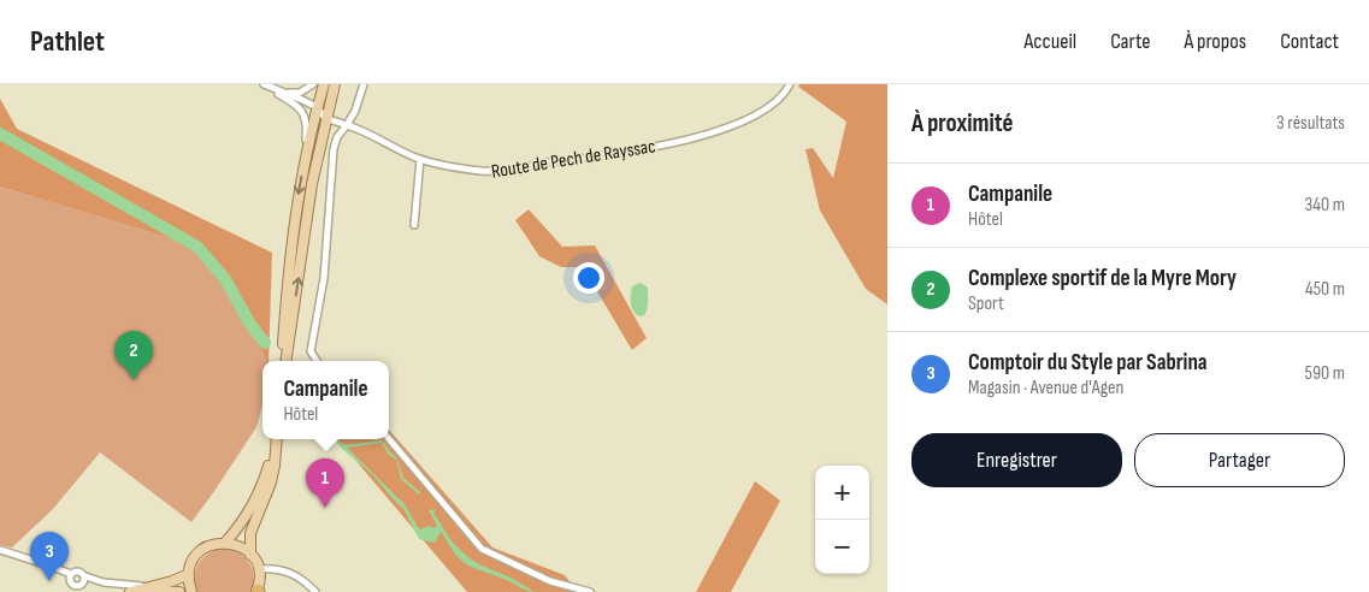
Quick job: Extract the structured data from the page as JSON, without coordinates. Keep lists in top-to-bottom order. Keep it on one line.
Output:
{"streets":{"street":["Route de Pech de Rayssac"]},"page":{"header":"Pathlet","nav":["Accueil","Carte","À propos","Contact"],"heading":["À proximité","3 résultats"],"list":[{"mark":"1","name":"Campanile","note":"Hôtel","value":"340 m"},{"mark":"2","name":"Complexe sportif de la Myre Mory","note":"Sport","value":"450 m"},{"mark":"3","name":"Comptoir du Style par Sabrina","note":"Magasin · Avenue d'Agen","value":"590 m"}],"pins":["2","1","3"],"popup":["Campanile","Hôtel"],"buttons":["Enregistrer","Partager"],"map_buttons":["+","−"]}}
